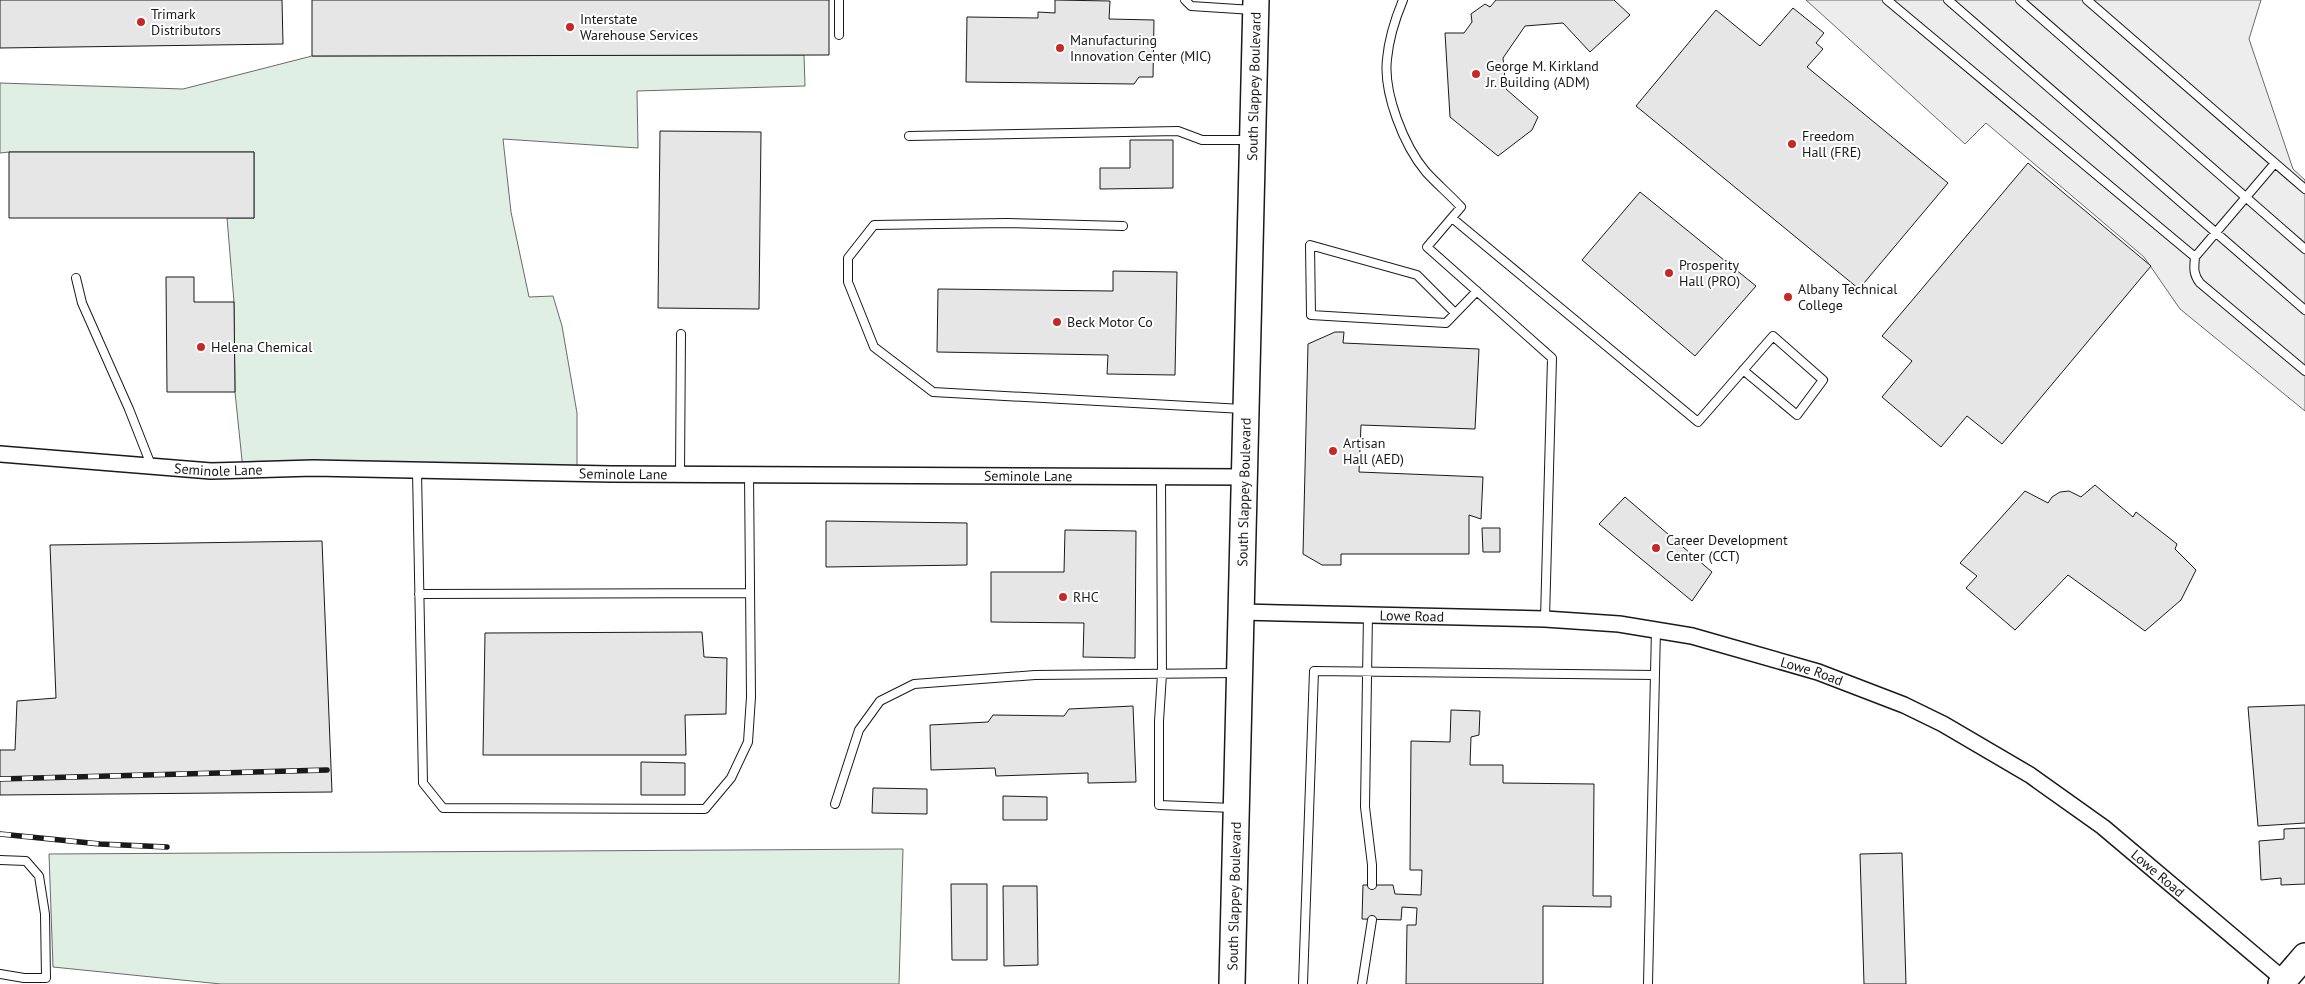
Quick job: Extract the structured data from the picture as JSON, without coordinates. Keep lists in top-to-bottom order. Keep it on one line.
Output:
{"streets":{"main road":["South Slappey Boulevard"],"street":["Seminole Lane","Lowe Road"]},"crossings":[["South Slappey Boulevard","Seminole Lane"],["South Slappey Boulevard","Lowe Road"]],"places":["Trimark Distributors","Interstate Warehouse Services","Manufacturing Innovation Center (MIC)","George M. Kirkland Jr. Building (ADM)","Freedom Hall (FRE)","Prosperity Hall (PRO)","Albany Technical College","Beck Motor Co","Helena Chemical","Artisan Hall (AED)","Career Development Center (CCT)","RHC"]}
